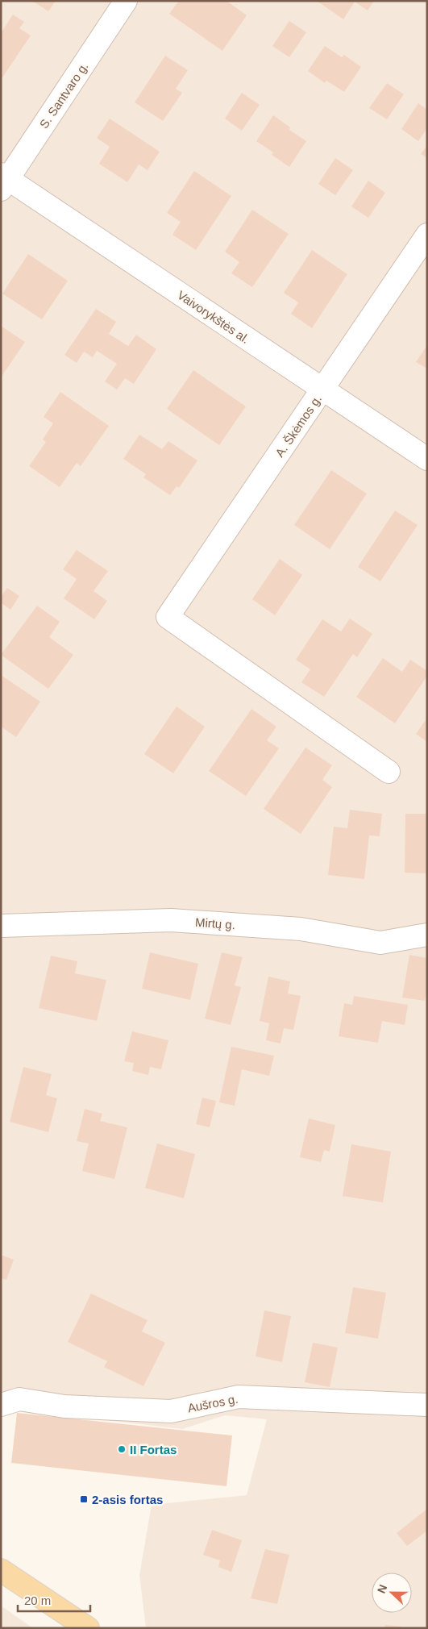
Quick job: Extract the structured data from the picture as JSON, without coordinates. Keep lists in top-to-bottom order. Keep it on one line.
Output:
{"streets":{"street":["S. Santvaro g.","Vaivorykštės al.","A. Škėmos g.","Mirtų g.","Aušros g."]},"crossings":[["S. Santvaro g.","Vaivorykštės al."],["Vaivorykštės al.","A. Škėmos g."]],"places":{"other":["II Fortas"],"transit":["2-asis fortas"]},"scale_bar":"20 m","north":"left"}
